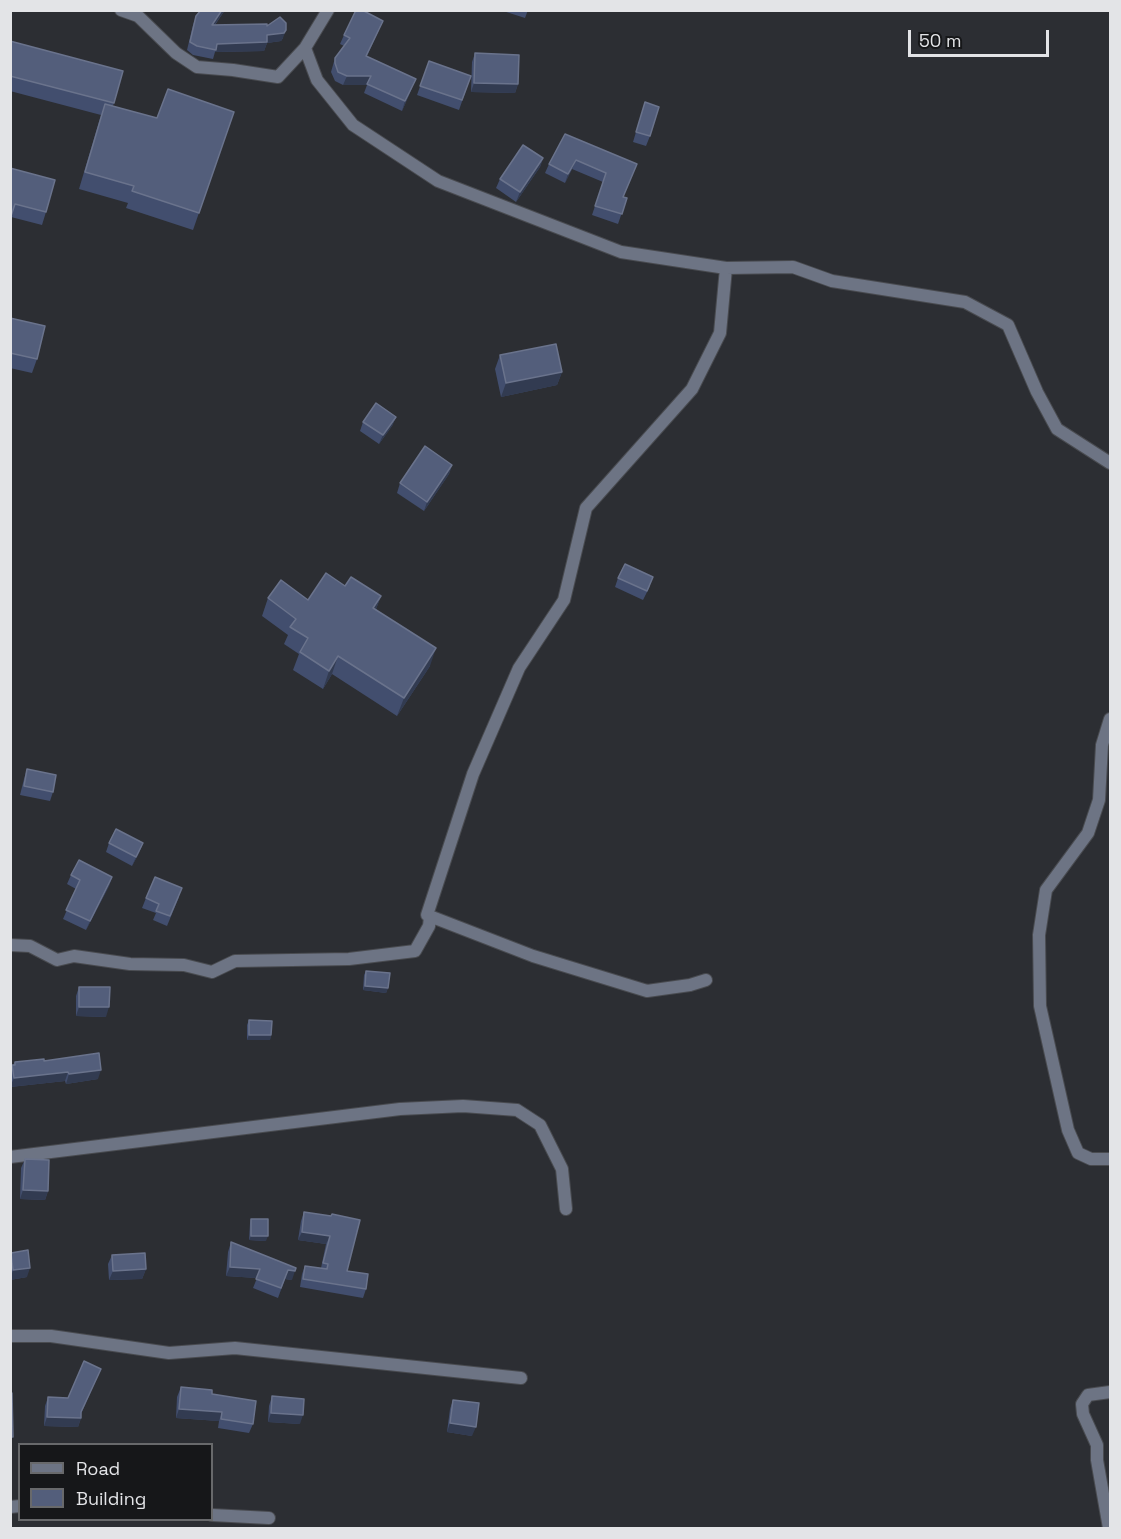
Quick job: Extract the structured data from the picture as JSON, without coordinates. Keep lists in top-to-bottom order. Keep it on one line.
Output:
{"legend":["Road","Building"],"scale_bar":"50 m"}
